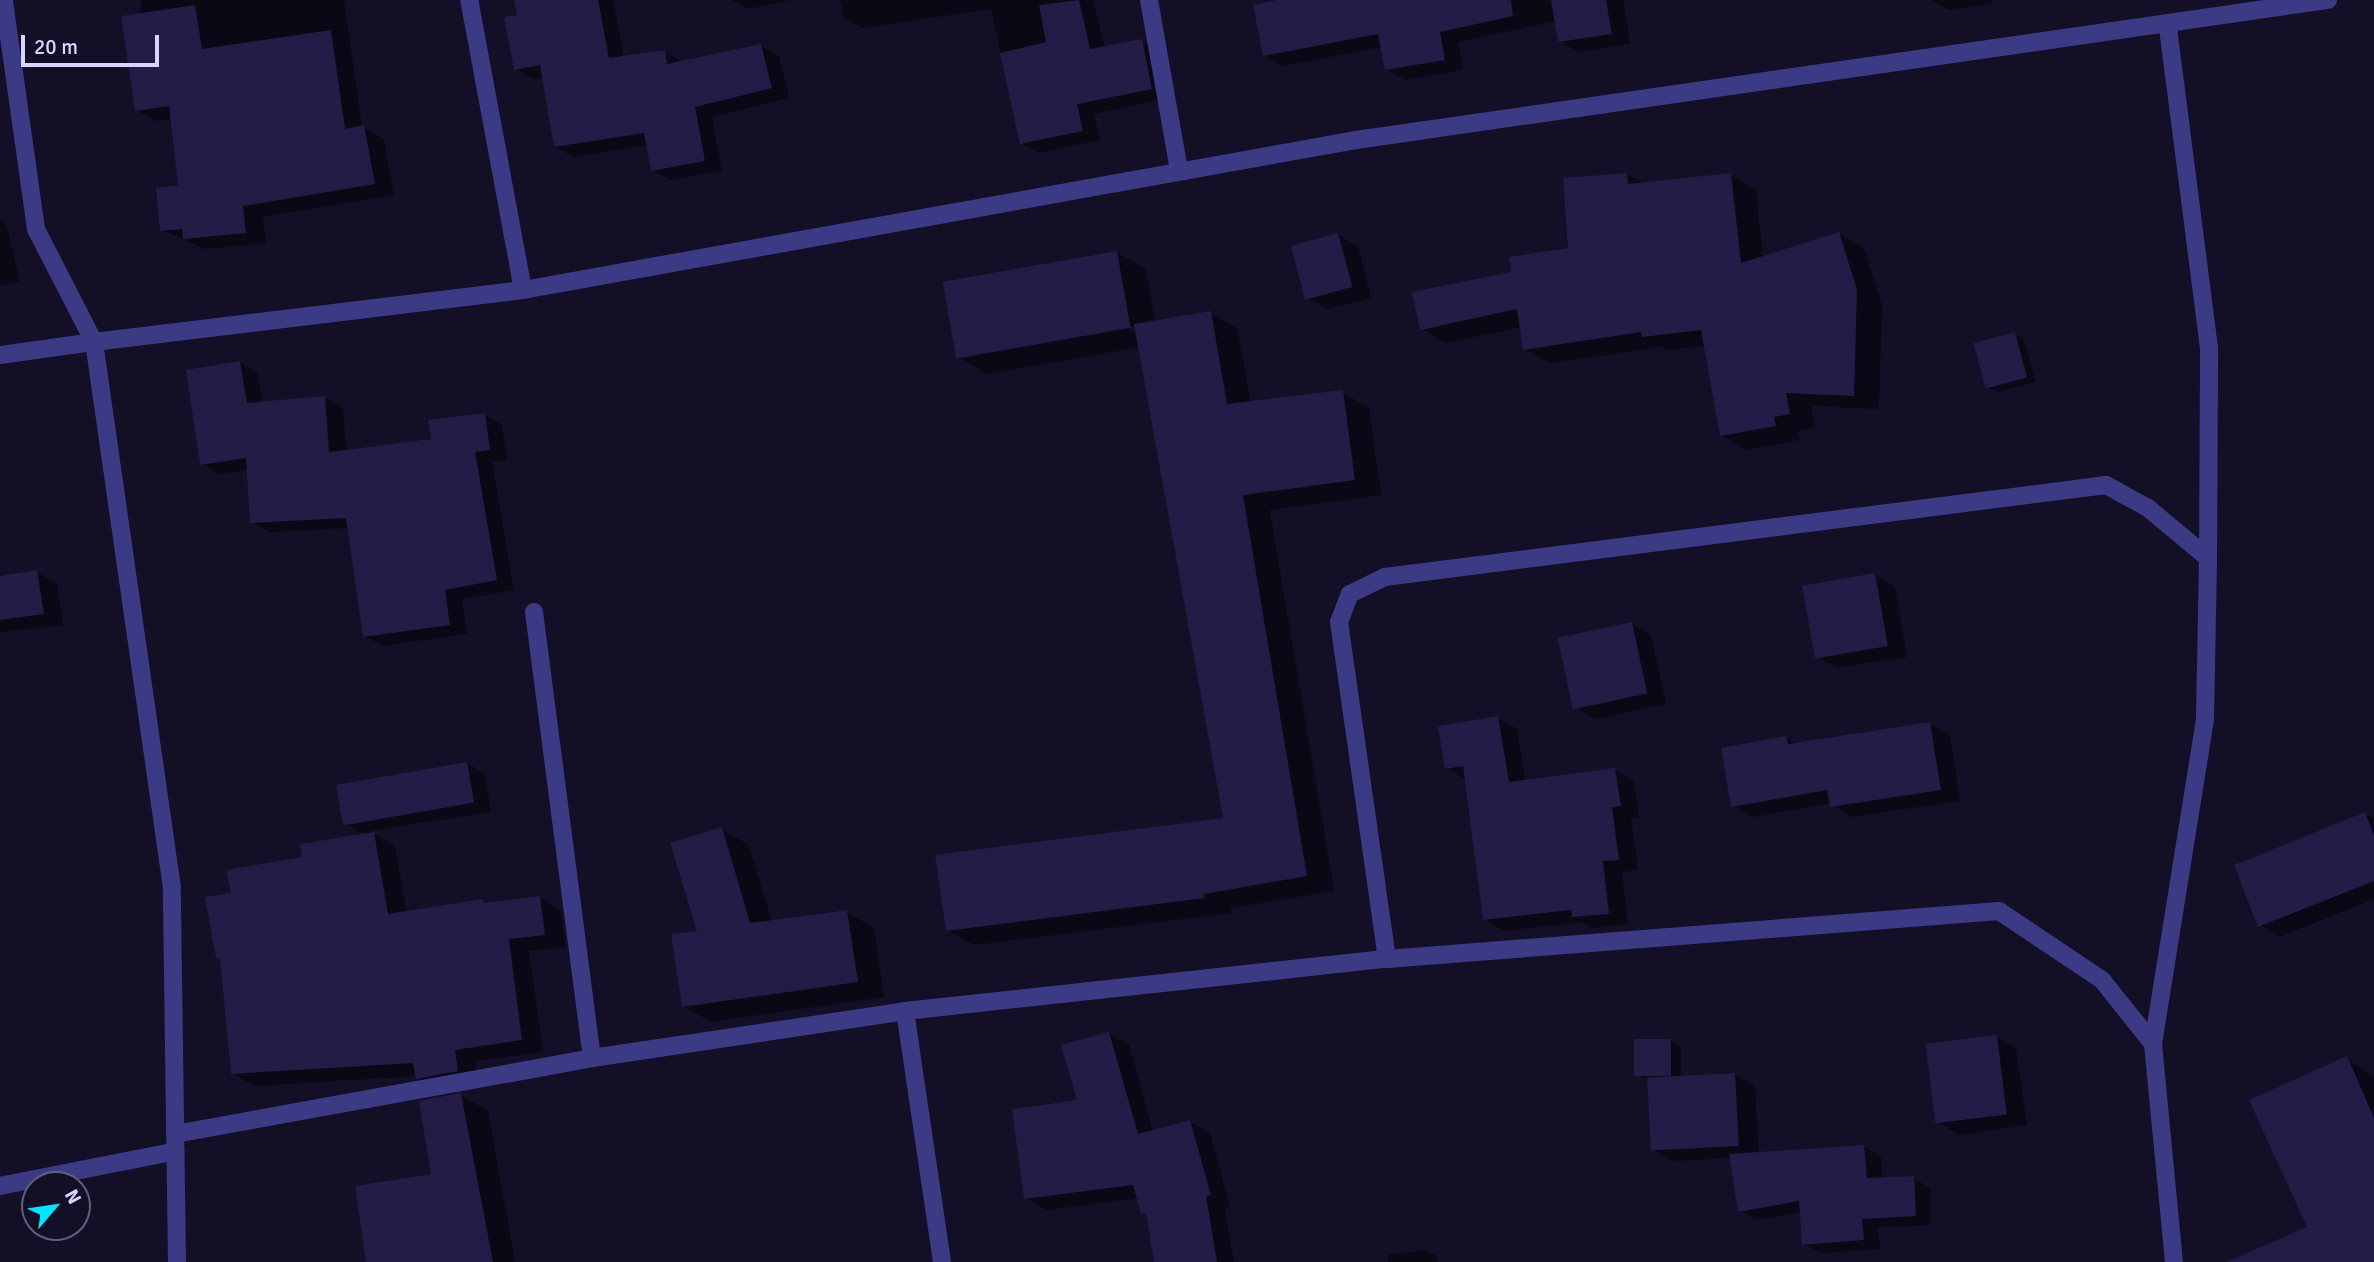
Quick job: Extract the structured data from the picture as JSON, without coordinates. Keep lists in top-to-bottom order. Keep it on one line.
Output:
{"scale_bar":"20 m","north":"top right"}
